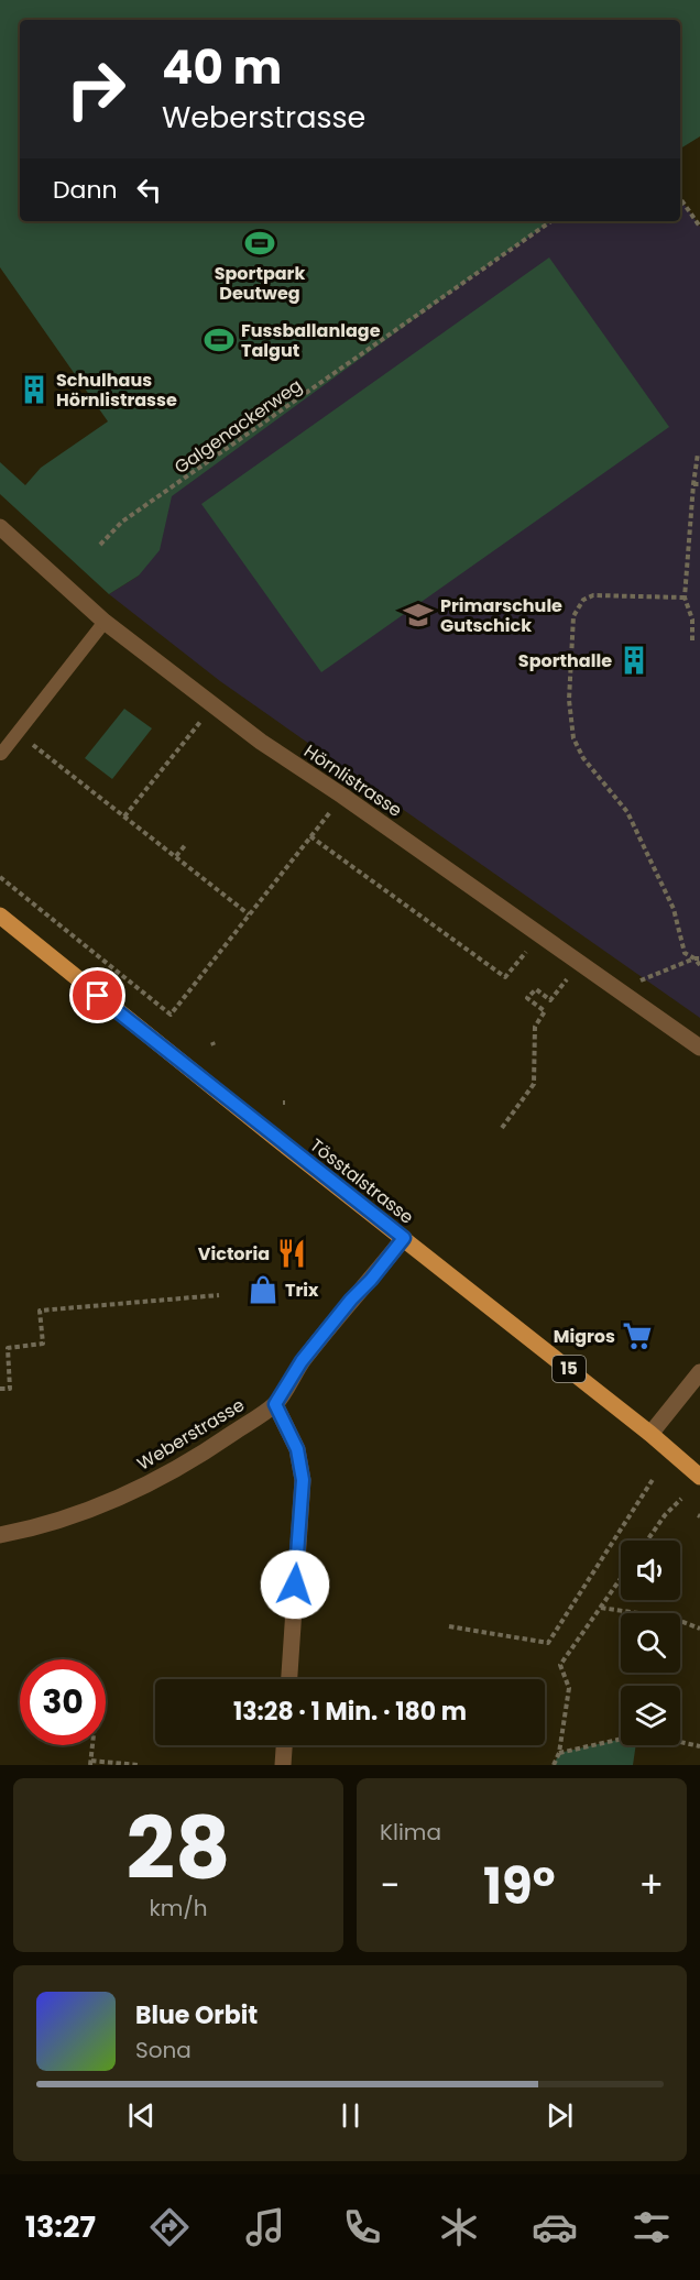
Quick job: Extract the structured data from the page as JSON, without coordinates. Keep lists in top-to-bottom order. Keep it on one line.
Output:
{"streets":{"main road":["Tösstalstrasse","15"],"street":["Hörnlistrasse","Weberstrasse"],"path":["Galgenackerweg"]},"crossings":[["Tösstalstrasse","Weberstrasse"]],"places":{"sports":["Sportpark Deutweg","Fussballanlage Talgut"],"building":["Schulhaus Hörnlistrasse","Sporthalle"],"school or university":["Primarschule Gutschick"],"restaurant":["Victoria"],"shop":["Trix"],"supermarket":["Migros"]},"page":{"turn":["40 m","Weberstrasse"],"then":"Dann","limit":"30","trip":"13:28 · 1 Min. · 180 m","tile":[["28","km/h"],"Klima"],"heat":["−","19°","+"],"song":["Blue Orbit","Sona"],"tabs":"13:27"}}
